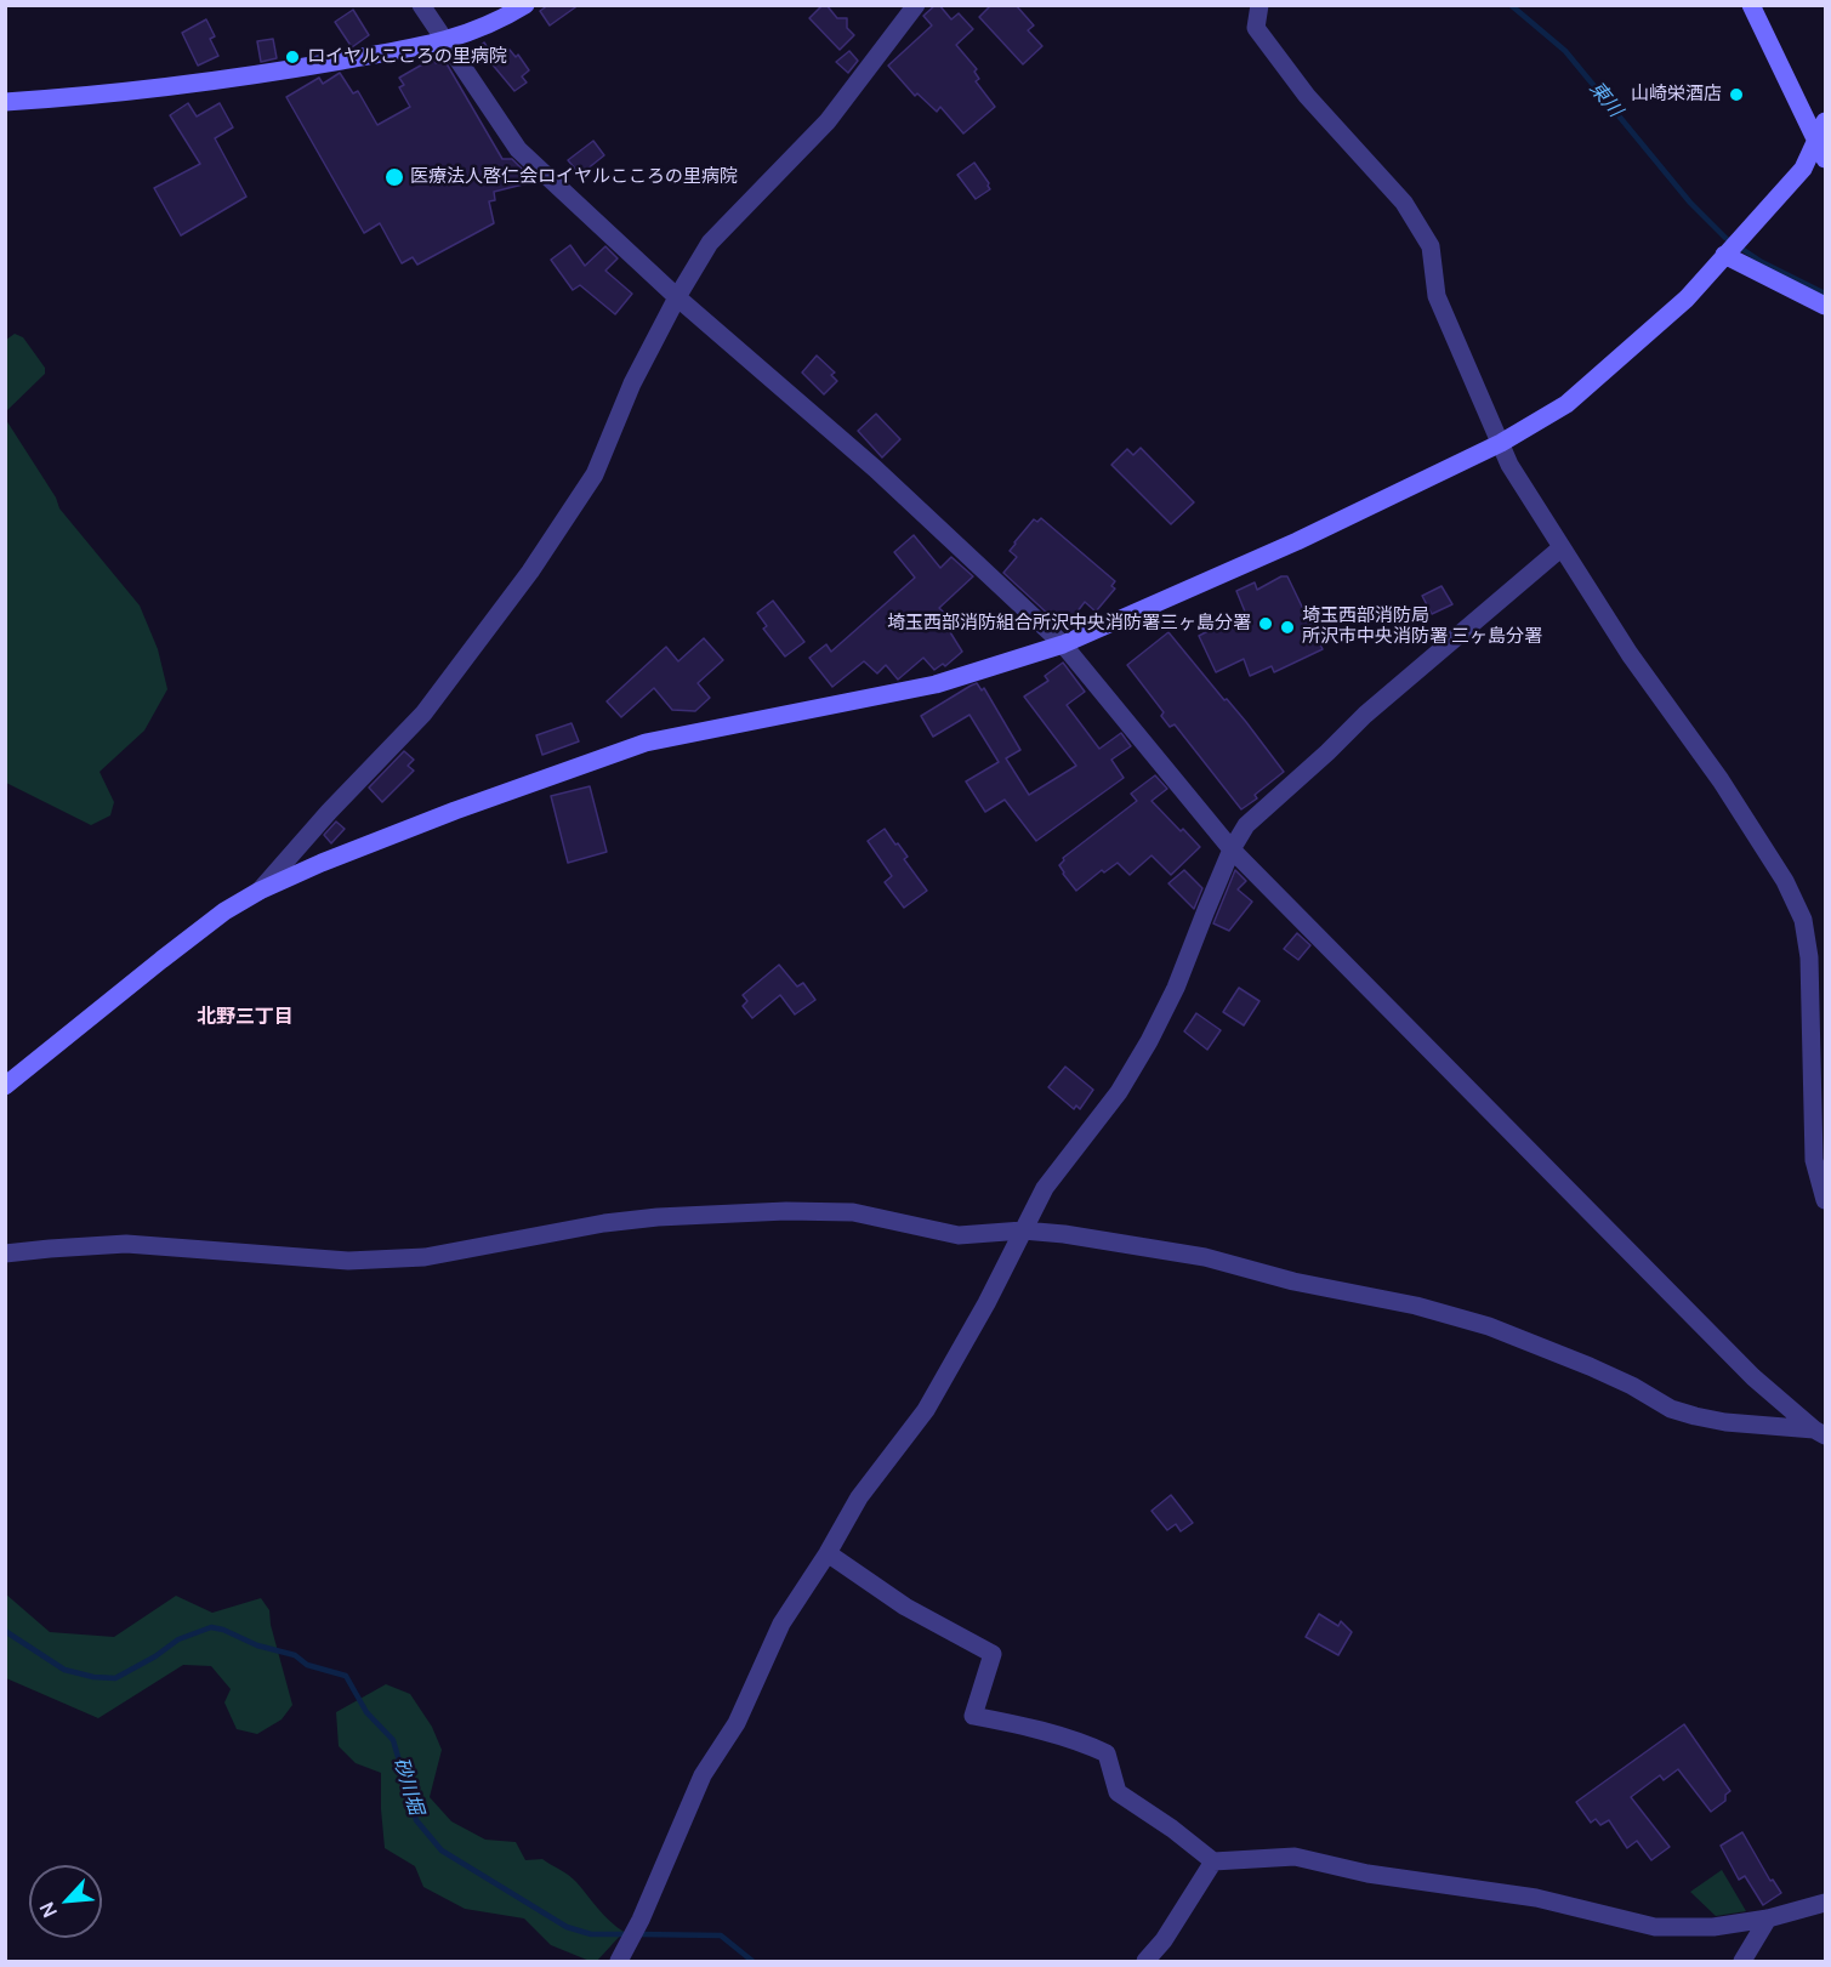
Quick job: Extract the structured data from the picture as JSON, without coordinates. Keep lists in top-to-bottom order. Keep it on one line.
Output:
{"districts":["北野三丁目"],"water":["東川","砂川堀"],"places":["ロイヤルこころの里病院","山崎栄酒店","医療法人啓仁会ロイヤルこころの里病院","埼玉西部消防組合所沢中央消防署三ヶ島分署","埼玉西部消防局 所沢市中央消防署 三ヶ島分署"],"north":"bottom left"}
